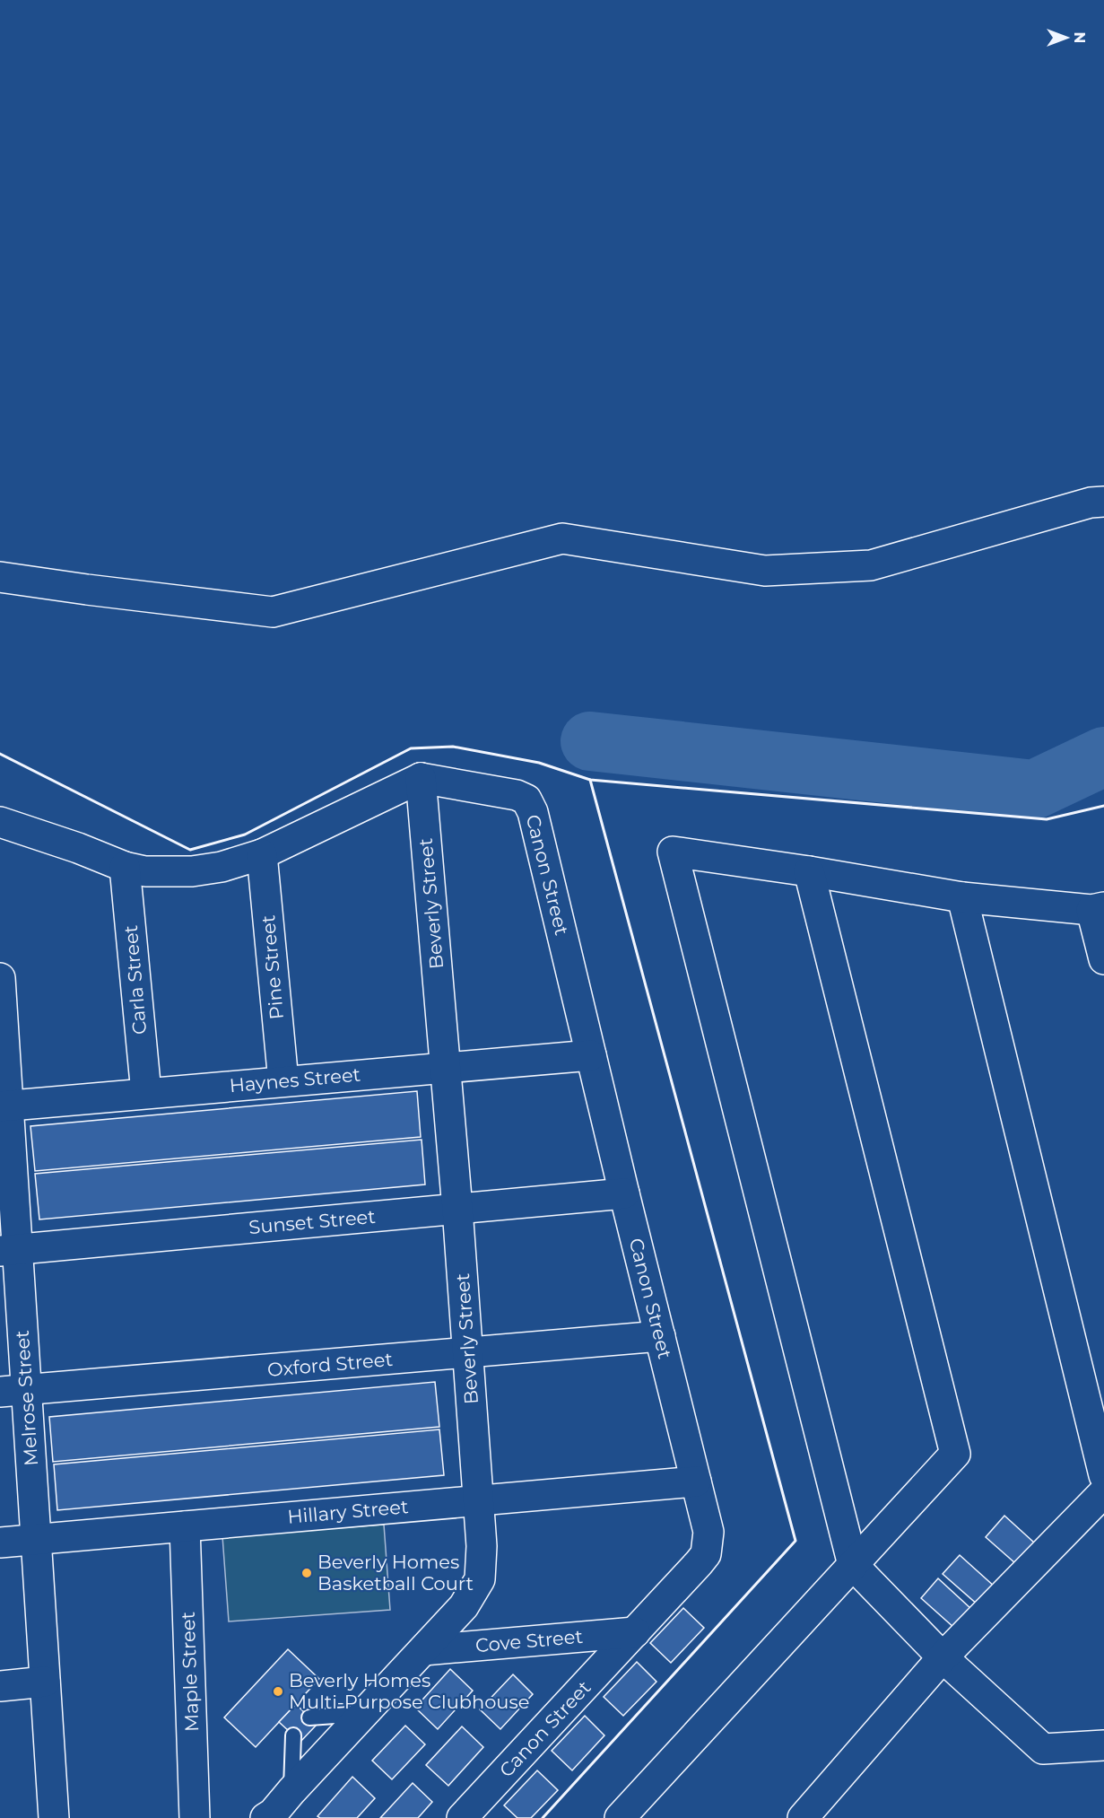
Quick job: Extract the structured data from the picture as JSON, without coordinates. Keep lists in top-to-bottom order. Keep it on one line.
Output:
{"streets":{"street":["Canon Street","Beverly Street","Pine Street","Carla Street","Haynes Street","Sunset Street","Oxford Street","Melrose Street","Hillary Street","Cove Street","Maple Street"]},"crossings":[["Canon Street","Beverly Street"],["Canon Street","Haynes Street"],["Canon Street","Sunset Street"],["Canon Street","Oxford Street"],["Canon Street","Hillary Street"],["Canon Street","Cove Street"],["Beverly Street","Haynes Street"],["Beverly Street","Sunset Street"],["Beverly Street","Oxford Street"],["Beverly Street","Hillary Street"],["Beverly Street","Cove Street"],["Pine Street","Haynes Street"],["Carla Street","Haynes Street"],["Haynes Street","Melrose Street"],["Sunset Street","Melrose Street"],["Oxford Street","Melrose Street"],["Melrose Street","Hillary Street"],["Hillary Street","Maple Street"]],"places":["Beverly Homes Basketball Court","Beverly Homes Multi-Purpose Clubhouse"],"north":"right"}
